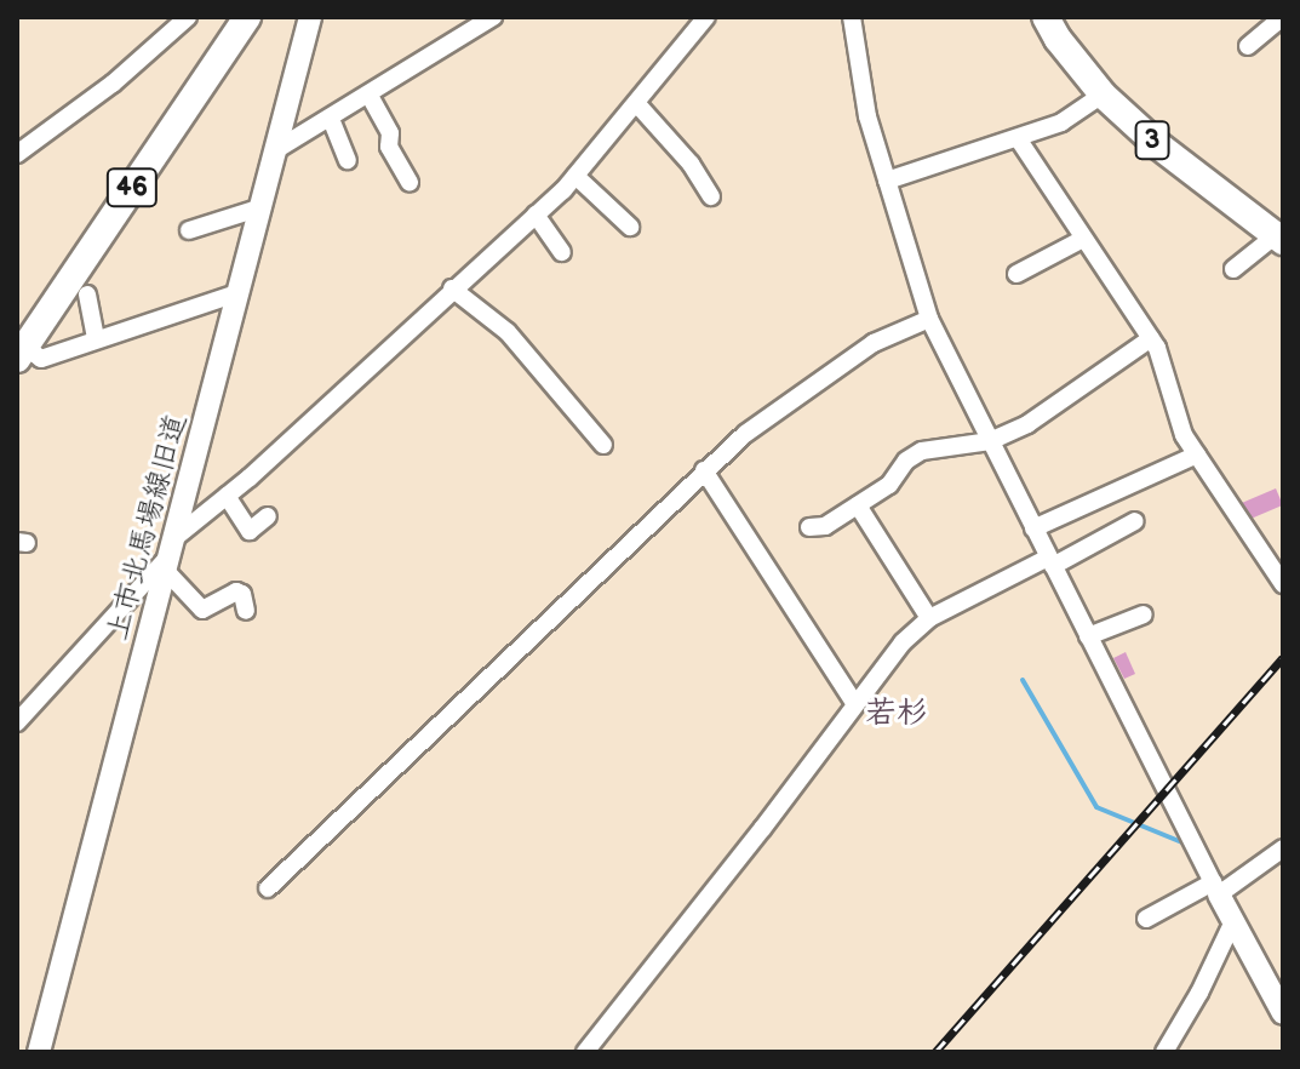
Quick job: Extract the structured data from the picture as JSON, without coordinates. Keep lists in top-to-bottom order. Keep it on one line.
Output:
{"streets":{"main road":["3","46"],"street":["上市北馬場線旧道"]},"districts":["若杉"]}
